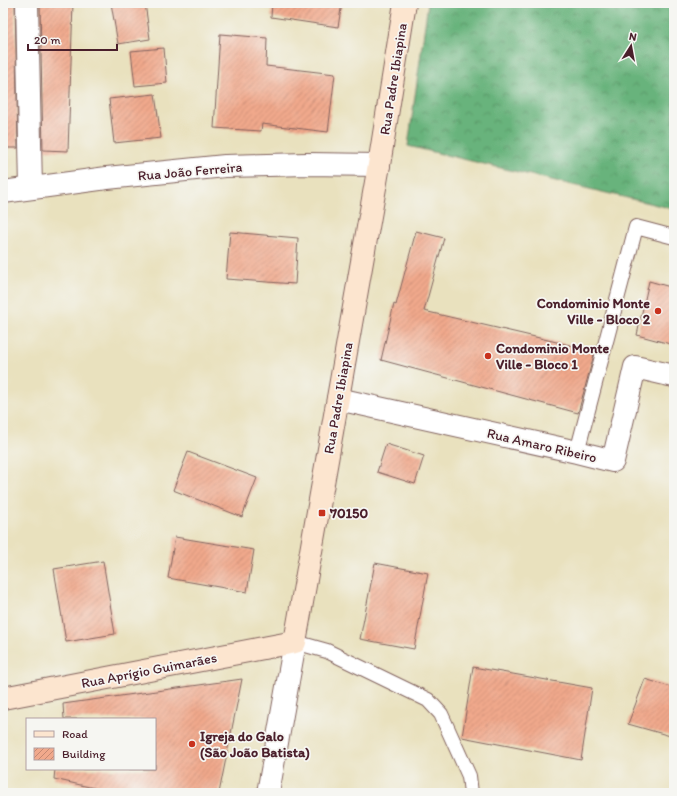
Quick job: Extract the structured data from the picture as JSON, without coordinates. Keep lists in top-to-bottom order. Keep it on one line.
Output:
{"streets":{"street":["Rua Padre Ibiapina","Rua João Ferreira","Rua Amaro Ribeiro","Rua Aprígio Guimarães"]},"crossings":[["Rua Padre Ibiapina","Rua João Ferreira"],["Rua Padre Ibiapina","Rua Amaro Ribeiro"],["Rua Padre Ibiapina","Rua Aprígio Guimarães"]],"places":{"other":["Condominio Monte Ville - Bloco 2","Condominio Monte Ville - Bloco 1","Igreja do Galo (São João Batista)"],"transit":["70150"]},"legend":["Road","Building"],"scale_bar":"20 m","north":"top"}
